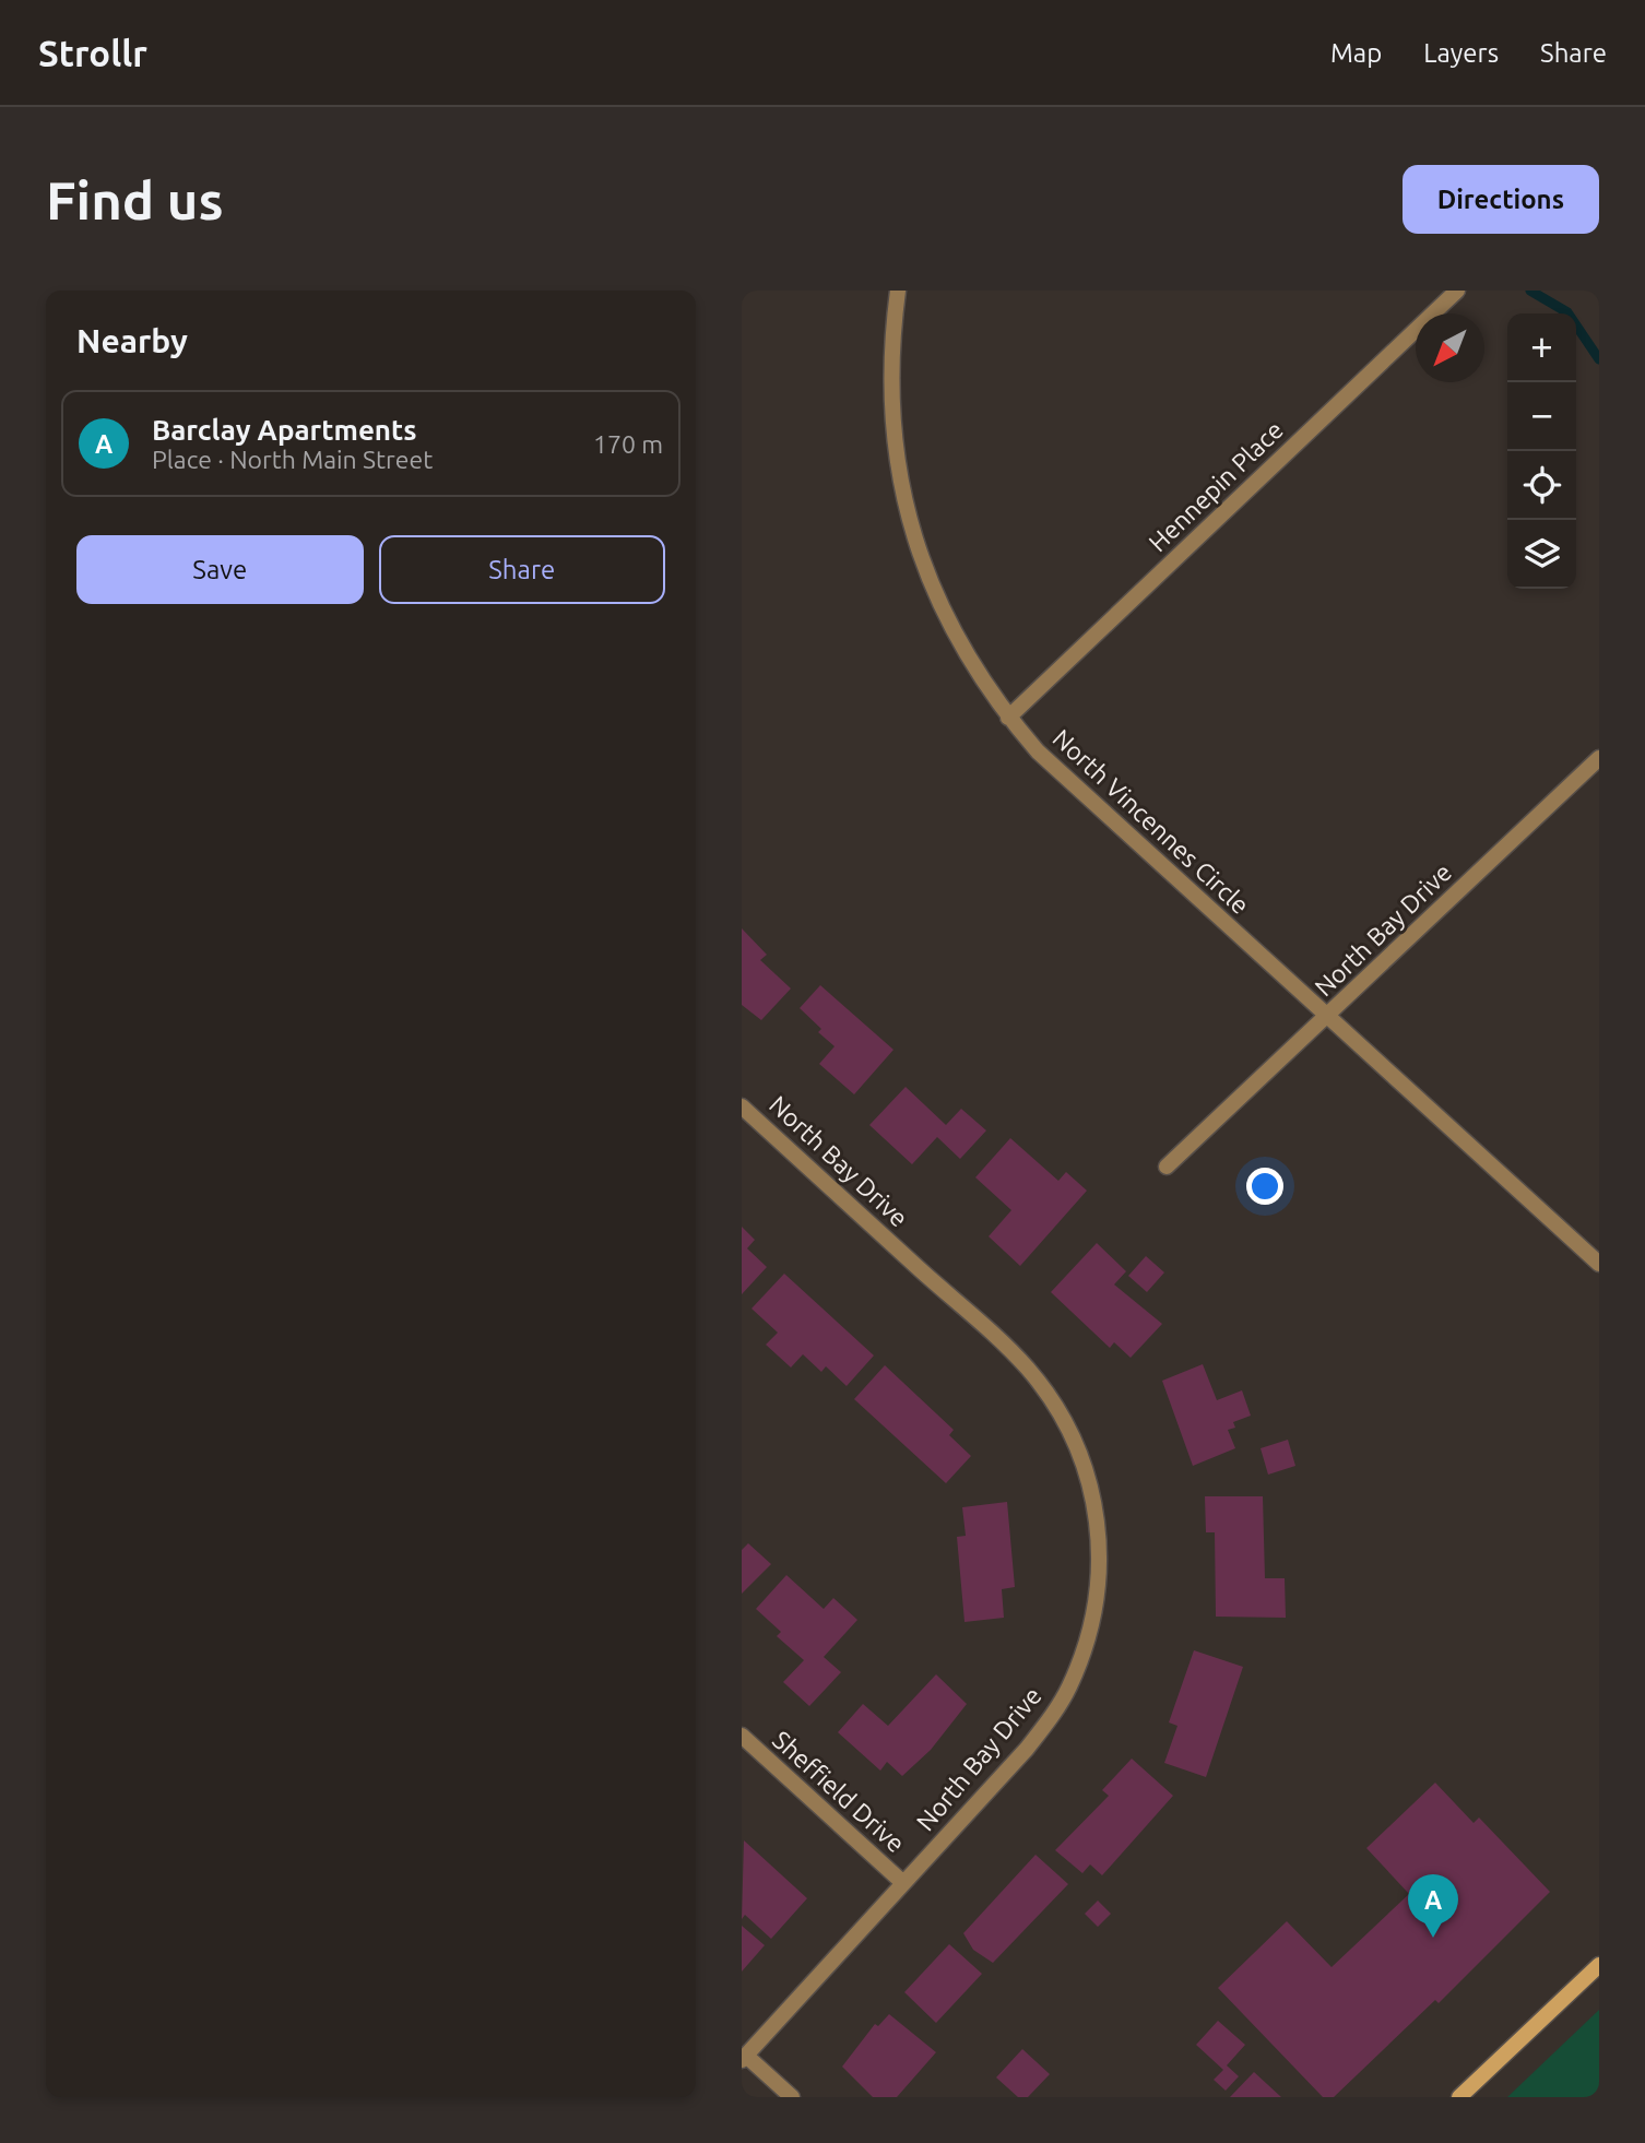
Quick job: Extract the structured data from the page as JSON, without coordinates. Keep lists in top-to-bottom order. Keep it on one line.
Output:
{"streets":{"street":["Hennepin Place","North Vincennes Circle","North Bay Drive","Sheffield Drive"]},"crossings":[["Hennepin Place","North Vincennes Circle"],["North Vincennes Circle","North Bay Drive"],["North Bay Drive","Sheffield Drive"]],"north":"bottom left","page":{"header":"Strollr","nav":["Map","Layers","Share"],"buttons":["Directions",["Save","Share"]],"title":"Find us","heading":"Nearby","map_buttons":["+","−"],"list":[{"mark":"A","name":"Barclay Apartments","note":"Place · North Main Street","value":"170 m"}],"pins":"A"}}
